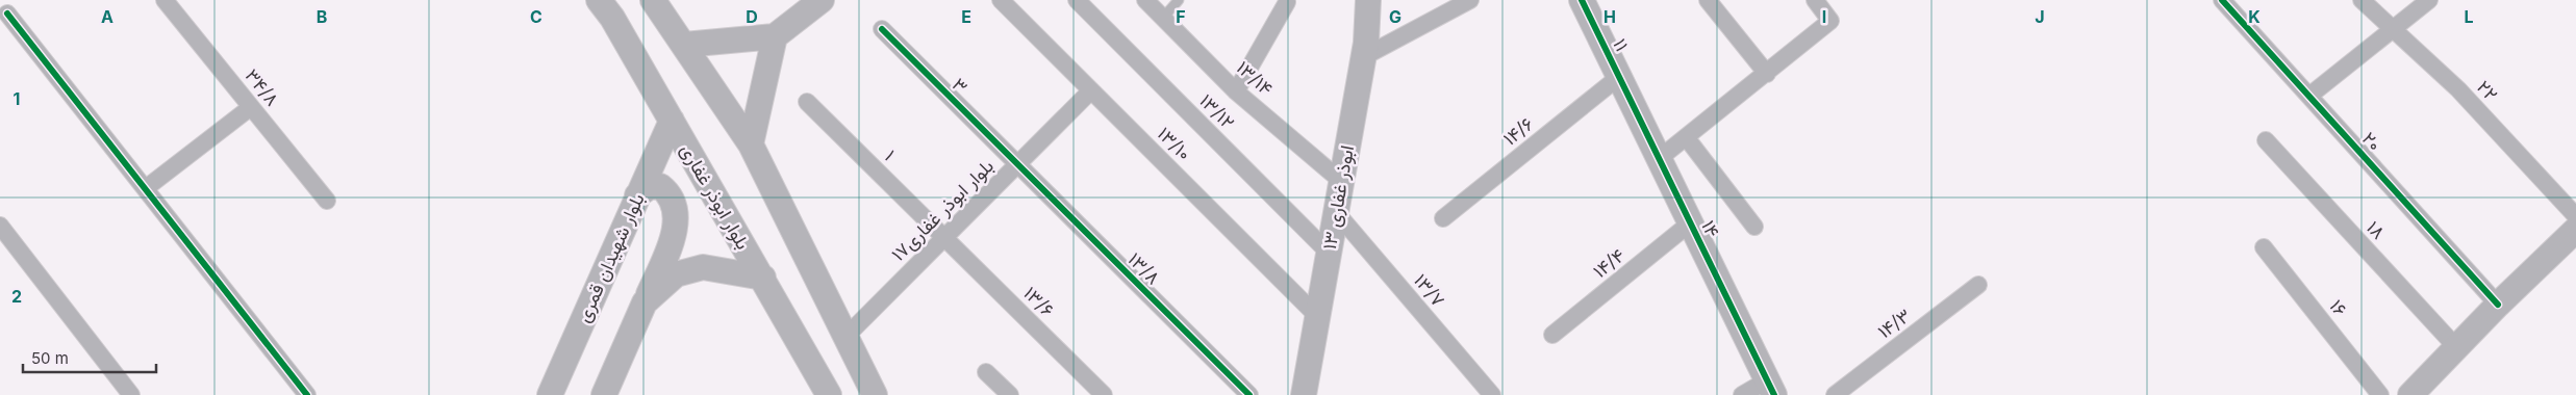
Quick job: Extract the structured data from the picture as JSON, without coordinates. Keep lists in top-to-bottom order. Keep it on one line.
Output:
{"streets":{"street":["۱۱","۱۳/۱۴","۳","۳۴/۸","۲۲","۱۳/۱۲","۱۴/۶","۲۰","۱۳/۱۰","۱","بلوار ابوذر غفاری","۱۳ ابوذر غفاری","بلوار ابوذر غفاری۱۷","۱۴","۱۸","بلوار شهیدان قمری","۱۴/۴","۱۳/۸","۱۳/۷","۱۳/۶","۱۶","۱۴/۳"]},"crossings":[["۱۱","۱۴/۶"],["۱۱","۱۴"],["۱۳/۱۴","۱۳ ابوذر غفاری"],["۳","بلوار ابوذر غفاری۱۷"],["۳","۱۳/۸"],["۱۳/۱۲","۱۳ ابوذر غفاری"],["۱۴/۶","۱۴"],["۱۳/۱۰","۱۳ ابوذر غفاری"],["۱۳/۱۰","بلوار ابوذر غفاری۱۷"],["۱","بلوار ابوذر غفاری۱۷"],["۱","۱۳/۶"],["بلوار ابوذر غفاری","بلوار شهیدان قمری"],["۱۳ ابوذر غفاری","۱۳/۷"],["بلوار ابوذر غفاری۱۷","۱۳/۸"],["بلوار ابوذر غفاری۱۷","۱۳/۶"],["۱۴","۱۴/۴"]],"scale_bar":"50 m","grid":{"columns":["A","B","C","D","E","F","G","H","I","J","K","L"],"rows":["1","2"]}}
